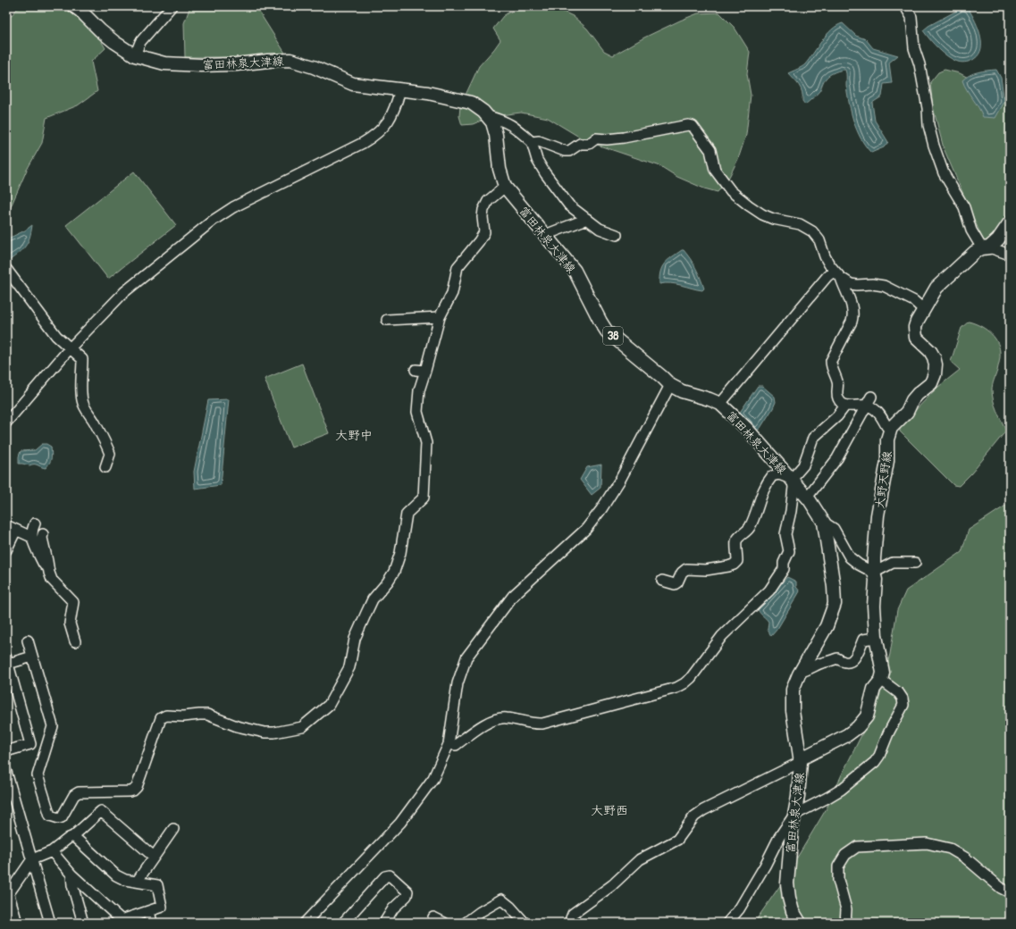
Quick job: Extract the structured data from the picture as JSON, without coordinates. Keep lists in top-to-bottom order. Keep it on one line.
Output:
{"streets":{"main road":["富田林泉大津線","38","大野天野線"]},"districts":["大野中","大野西"]}
